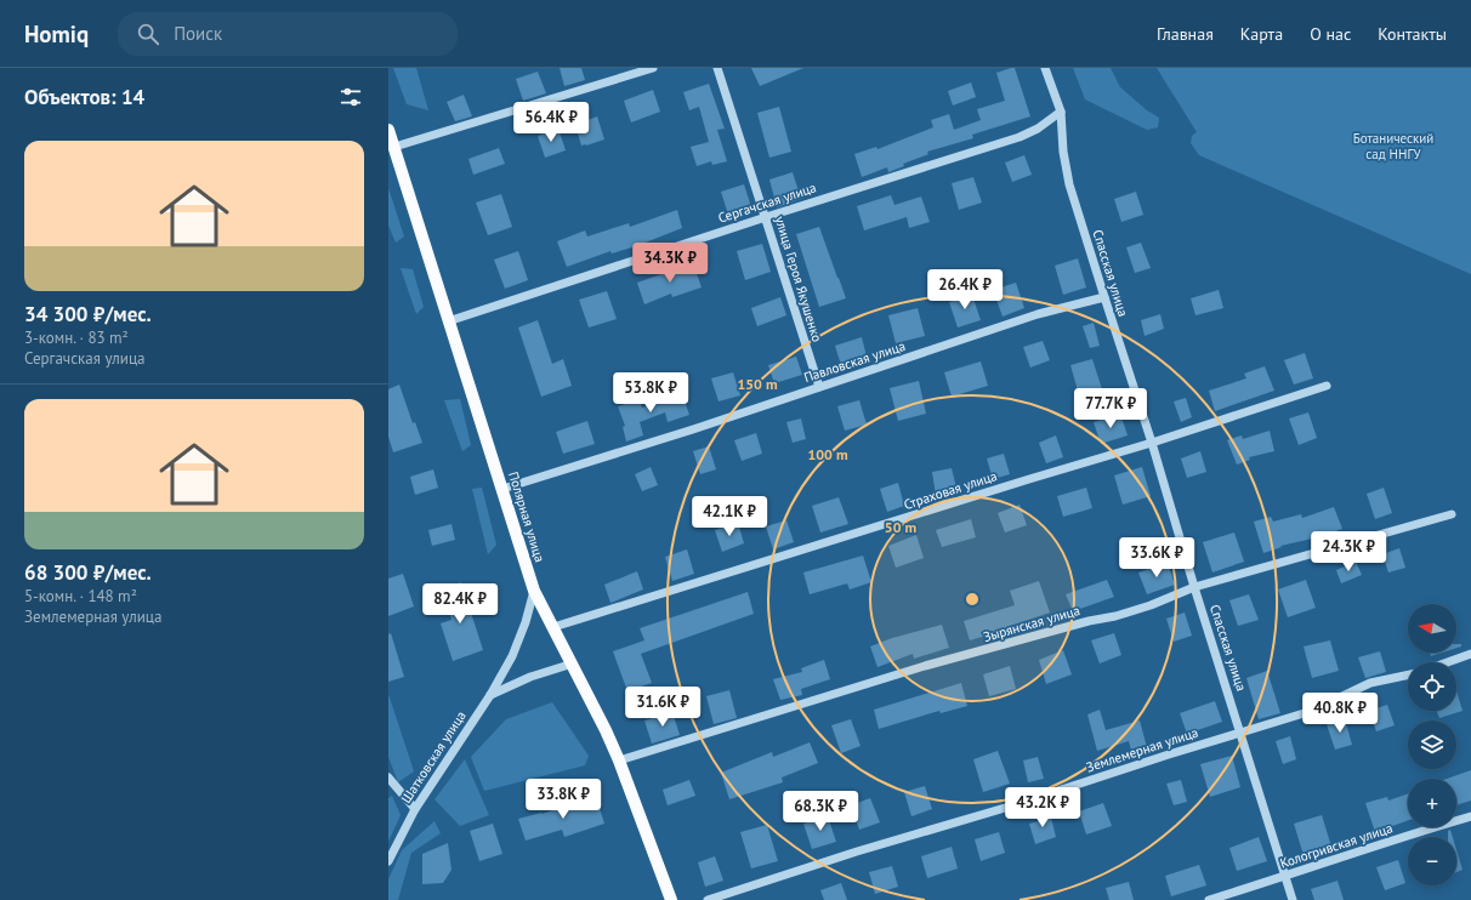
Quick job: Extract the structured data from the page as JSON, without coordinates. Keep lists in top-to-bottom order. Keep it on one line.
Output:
{"streets":{"main road":["Полярная улица"],"street":["Сергачская улица","Спасская улица","улица Героя Якушенко","Павловская улица","Страховая улица","Зырянская улица","Землемерная улица","Шатковская улица","Кологривская улица"]},"crossings":[["Сергачская улица","Спасская улица"],["Сергачская улица","улица Героя Якушенко"],["Сергачская улица","Полярная улица"],["Спасская улица","Павловская улица"],["Спасская улица","Страховая улица"],["Спасская улица","Зырянская улица"],["Спасская улица","Землемерная улица"],["Спасская улица","Кологривская улица"],["улица Героя Якушенко","Павловская улица"],["Павловская улица","Полярная улица"],["Страховая улица","Полярная улица"],["Полярная улица","Зырянская улица"],["Полярная улица","Шатковская улица"]],"parks":["Ботанический сад ННГУ"],"north":"left","page":{"header":"Homiq","search":"Поиск","nav":["Главная","Карта","О нас","Контакты"],"heading":"Объектов: 14","price":["56.4K ₽","34.3K ₽","26.4K ₽","53.8K ₽","77.7K ₽","42.1K ₽","24.3K ₽","33.6K ₽","82.4K ₽","31.6K ₽","40.8K ₽","33.8K ₽","43.2K ₽","68.3K ₽"],"list":[{"name":"34 300 ₽/мес.","note":"3-комн. · 83 m² · Сергачская улица"},{"name":"68 300 ₽/мес.","note":"5-комн. · 148 m² · Землемерная улица"}],"map_buttons":["+","−"]},"rings":["150 m","100 m","50 m"]}
